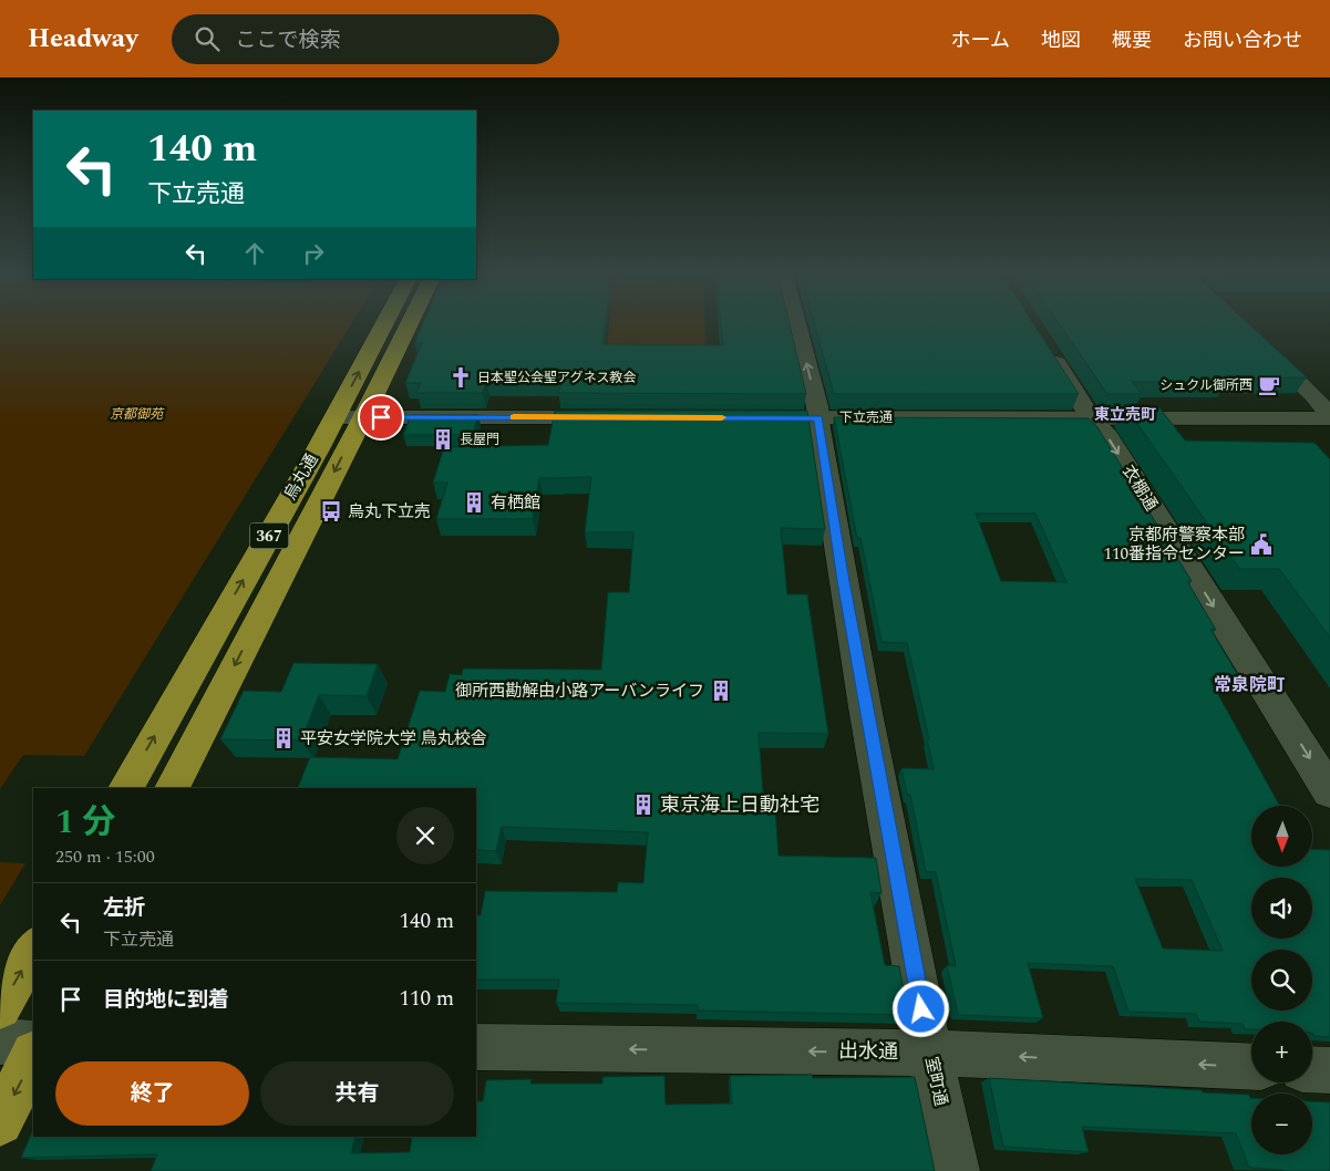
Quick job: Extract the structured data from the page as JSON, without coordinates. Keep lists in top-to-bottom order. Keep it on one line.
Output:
{"streets":{"highway":["烏丸通","367"],"street":["下立売通","衣棚通","出水通","室町通"]},"crossings":[["下立売通","衣棚通"],["下立売通","室町通"],["出水通","室町通"]],"one_way":["衣棚通","出水通"],"districts":["東立売町","常泉院町"],"parks":["京都御苑"],"places":{"church":["日本聖公会聖アグネス教会"],"cafe":["シュクル御所西"],"building":["長屋門","有栖館","御所西勘解由小路アーバンライフ","平安女学院大学 鳥丸校舎","東京海上日動社宅"],"bus stop":["烏丸下立売"],"public building":["京都府警察本部 110番指令センター"]},"north":"bottom","page":{"header":"Headway","search":"ここで検索","nav":["ホーム","地図","概要","お問い合わせ"],"turn":["140 m","下立売通"],"heading":["1 分","250 m · 15:00"],"map_buttons":["+","−"],"list":[{"name":"左折","note":"下立売通","value":"140 m"},{"name":"目的地に到着","value":"110 m"}],"buttons":["終了","共有"]}}
